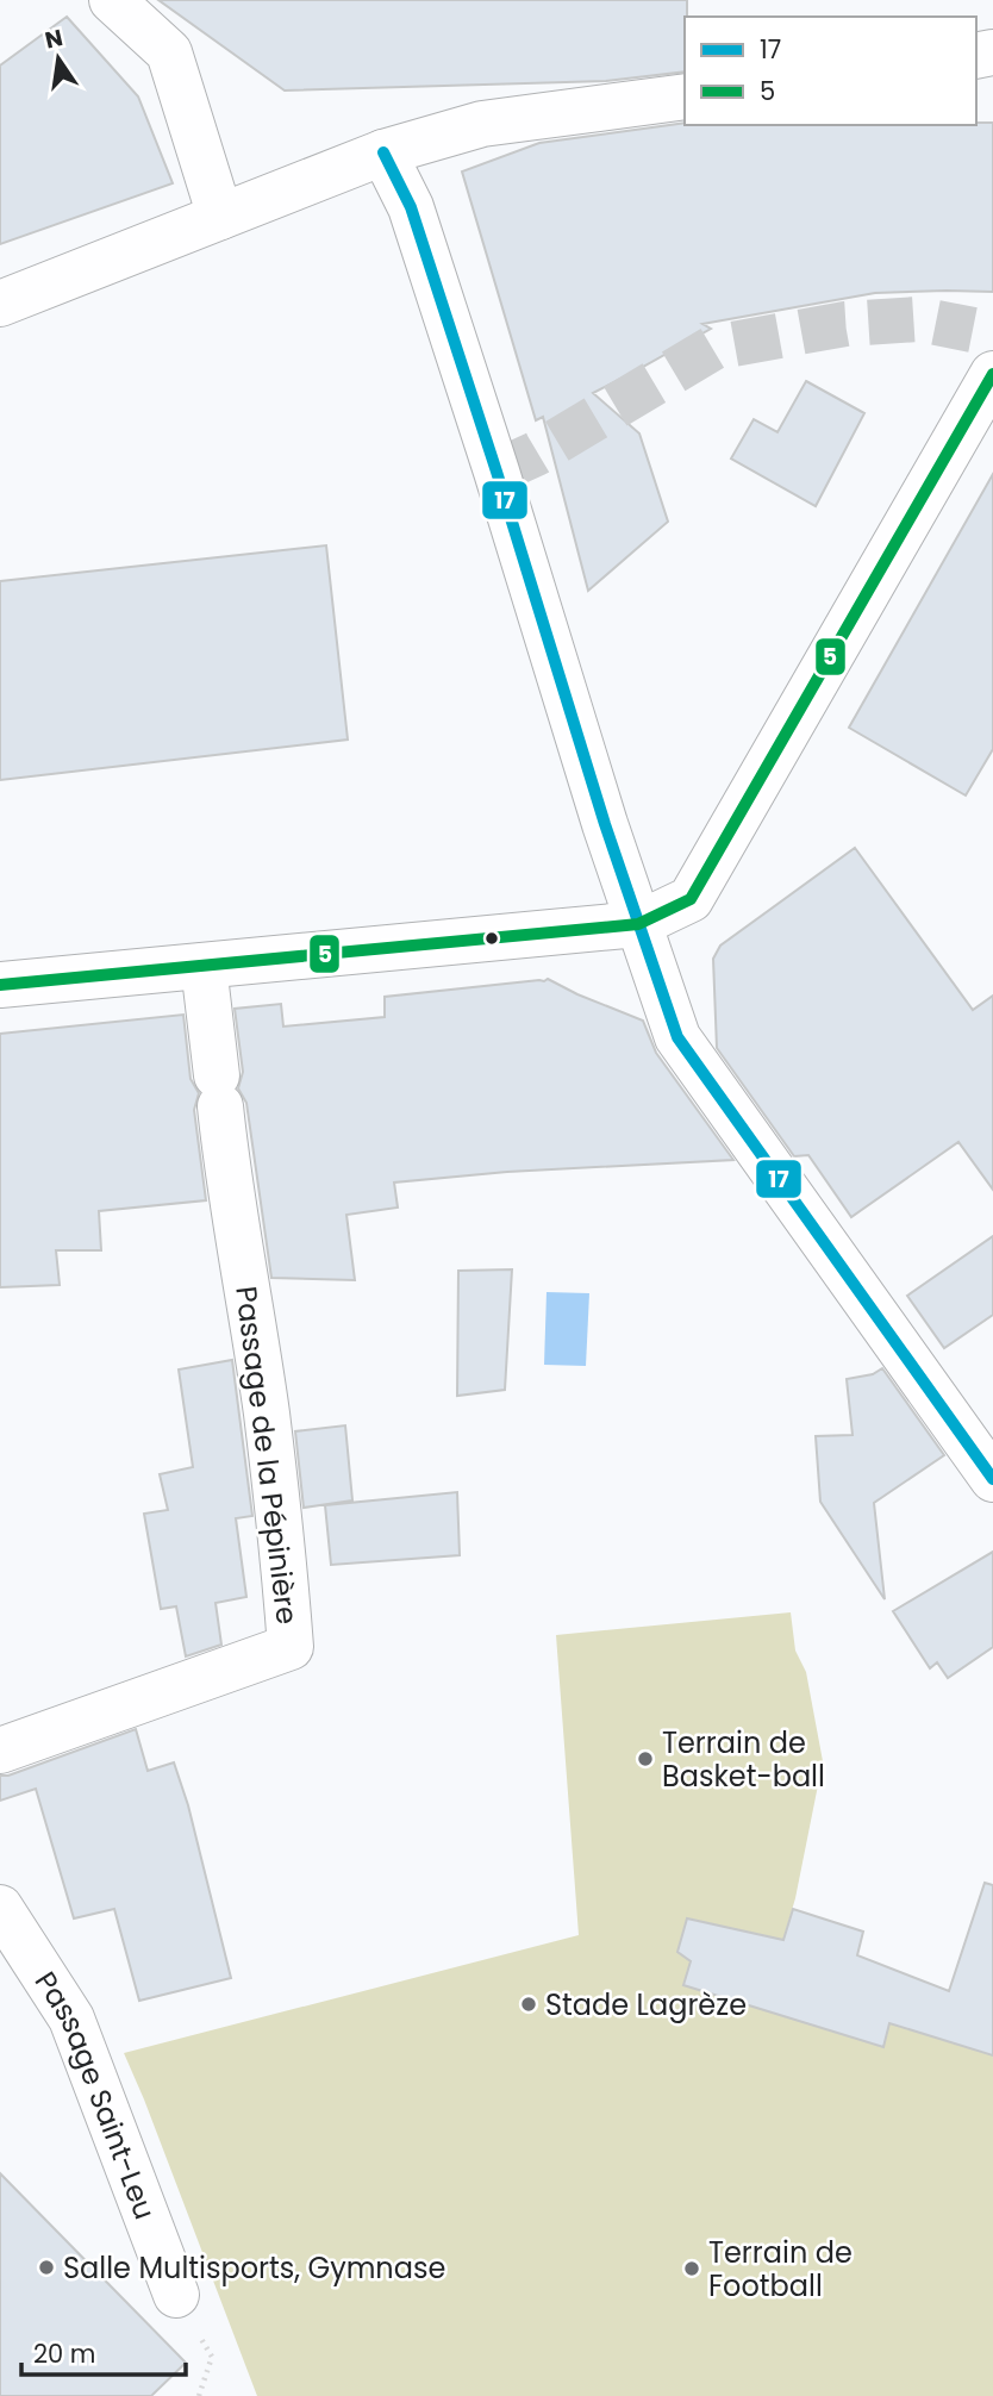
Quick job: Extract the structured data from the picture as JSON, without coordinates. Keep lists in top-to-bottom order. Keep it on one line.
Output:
{"streets":{"street":["Passage de la Pépinière","Passage Saint-Leu"]},"places":["Terrain de Basket-ball","Stade Lagrèze","Salle Multisports, Gymnase","Terrain de Football"],"lines":["transit line 17","transit line 5"],"legend":["17","5"],"scale_bar":"20 m","north":"top"}
